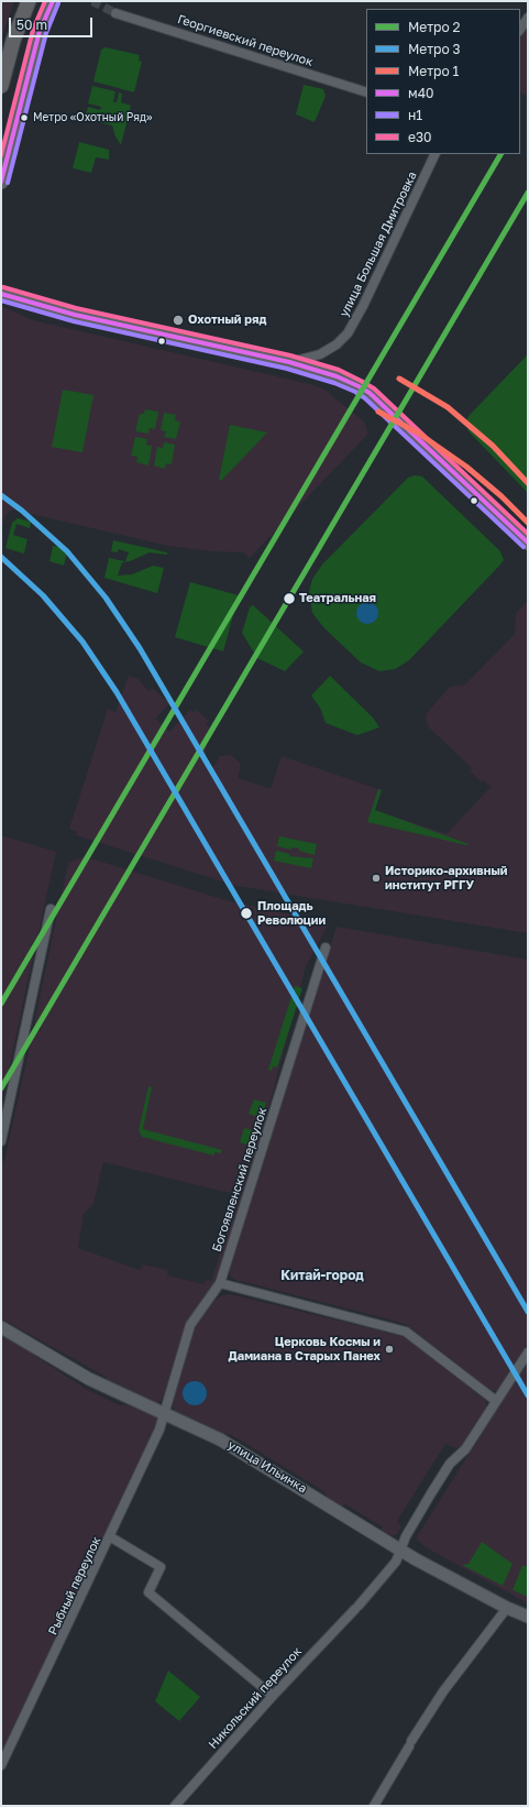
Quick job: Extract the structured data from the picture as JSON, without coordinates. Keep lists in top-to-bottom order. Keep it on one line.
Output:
{"streets":{"street":["Георгиевский переулок","улица Большая Дмитровка","Богоявленский переулок","улица Ильинка","Рыбный переулок","Никольский переулок"]},"crossings":[["Богоявленский переулок","улица Ильинка"],["Богоявленский переулок","Рыбный переулок"],["улица Ильинка","Рыбный переулок"],["улица Ильинка","Никольский переулок"]],"districts":["Китай-город"],"places":["Метро «Охотный Ряд»","Охотный ряд","Театральная","Историко-архивный институт РГГУ","Площадь Революции","Церковь Космы и Дамиана в Старых Панех"],"lines":["transit line м40","transit line е30","transit line н1","metro line 2","metro line 1","metro line 3"],"legend":["Метро 2","Метро 3","Метро 1","м40","н1","е30"],"scale_bar":"50 m"}
